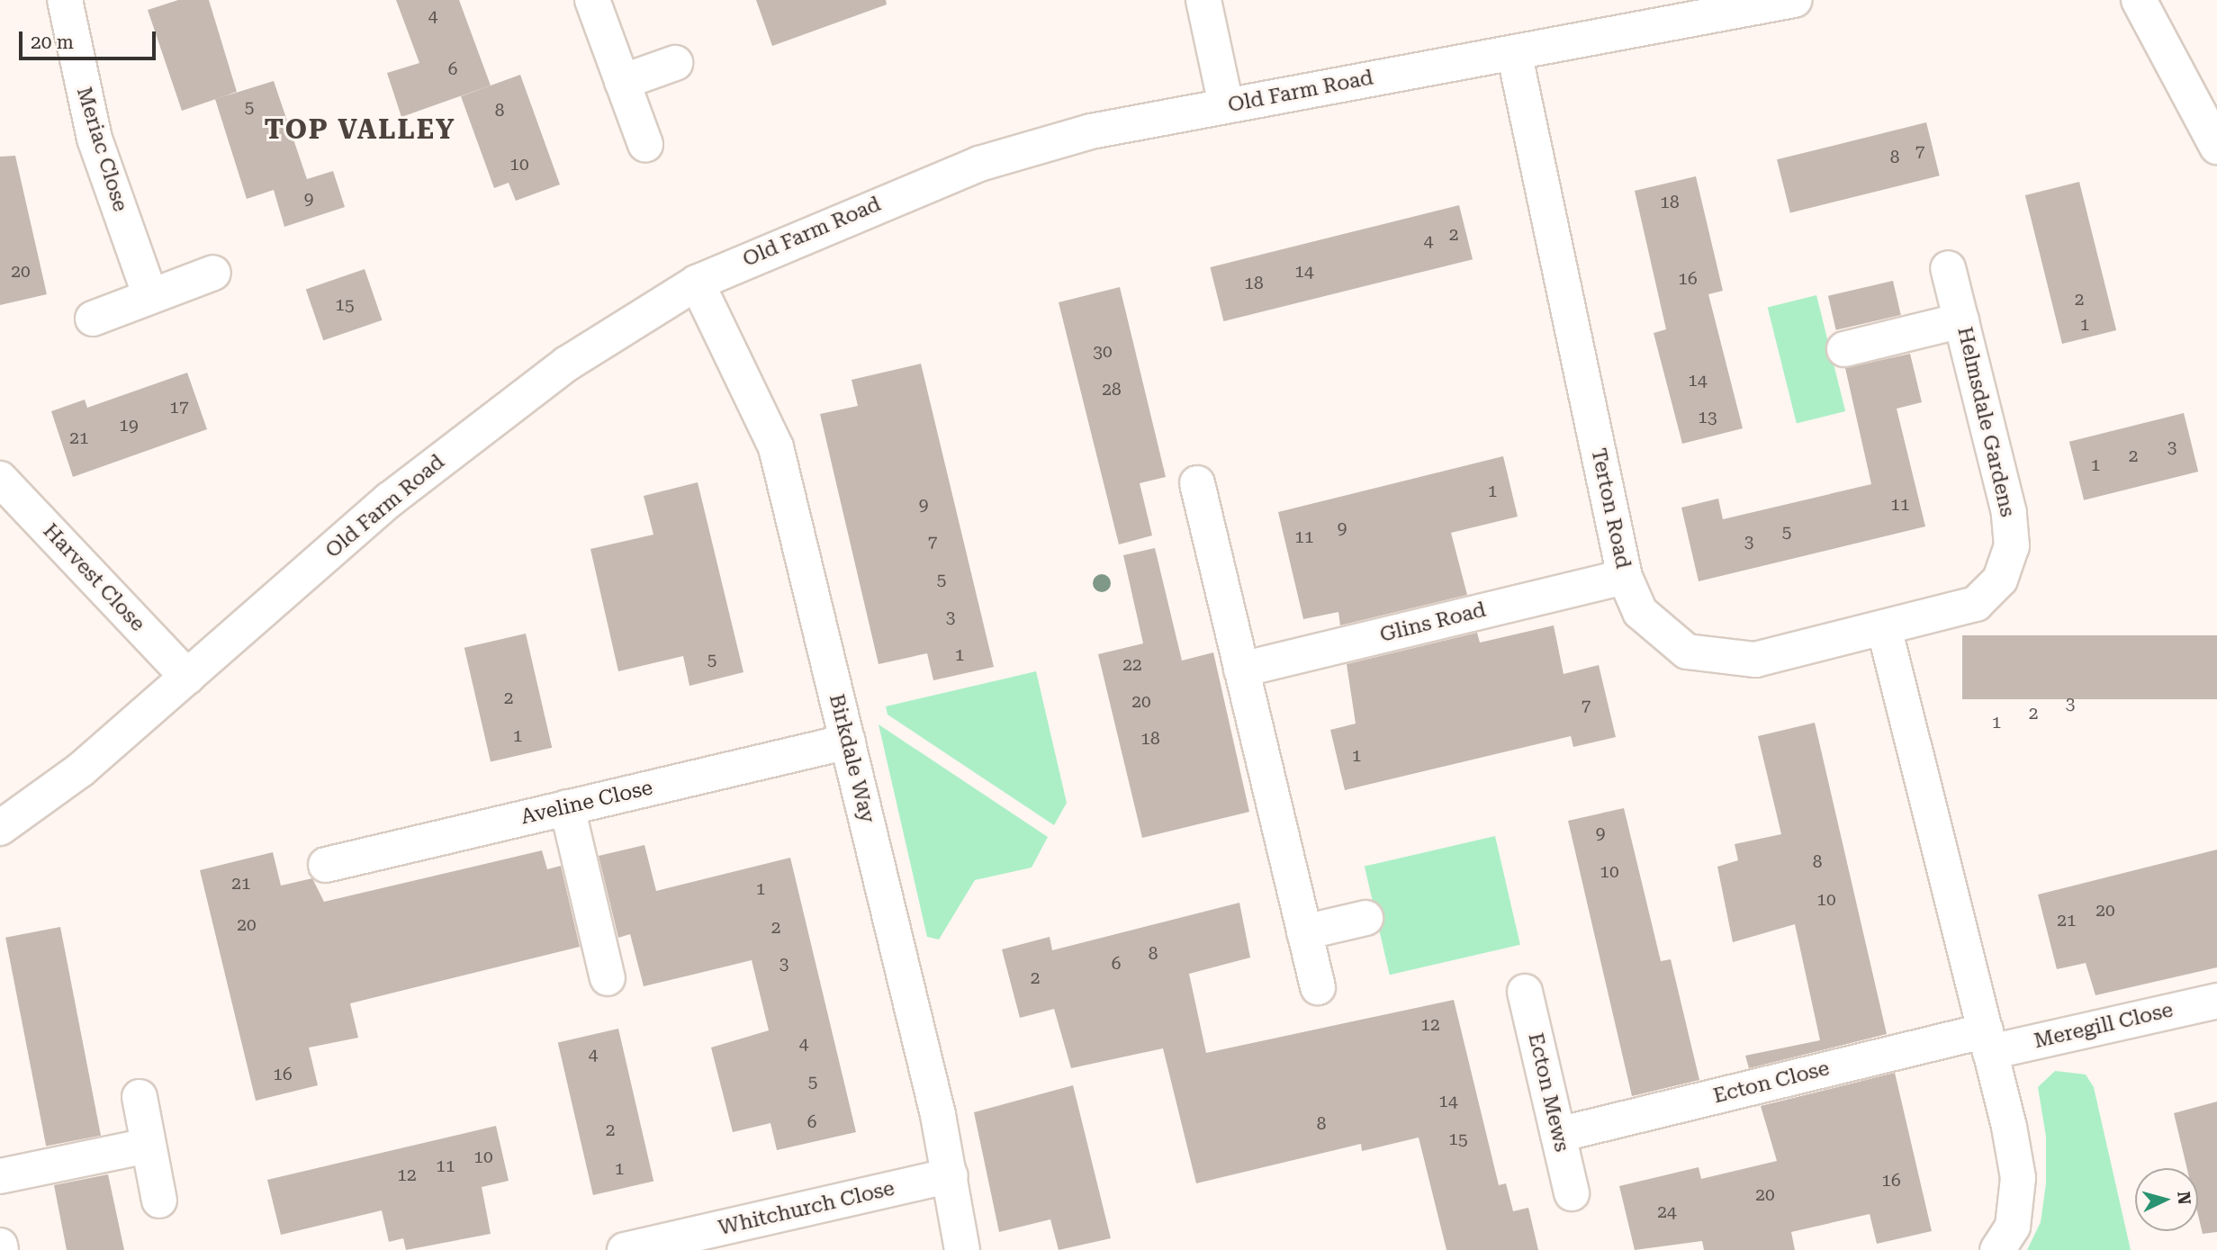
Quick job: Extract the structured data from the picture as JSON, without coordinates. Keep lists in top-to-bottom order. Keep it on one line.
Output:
{"streets":{"street":["Old Farm Road","Meriac Close","Helmsdale Gardens","Terton Road","Harvest Close","Glins Road","Birkdale Way","Aveline Close","Meregill Close","Ecton Close","Ecton Mews","Whitchurch Close"]},"crossings":[["Old Farm Road","Terton Road"],["Old Farm Road","Harvest Close"],["Old Farm Road","Birkdale Way"],["Helmsdale Gardens","Terton Road"],["Terton Road","Glins Road"],["Birkdale Way","Aveline Close"],["Birkdale Way","Whitchurch Close"],["Meregill Close","Ecton Close"],["Ecton Close","Ecton Mews"]],"districts":["TOP VALLEY"],"house_numbers":["4","6","5","8","7","8","10","9","18","2","4","20","14","16","18","2","15","1","30","14","28","17","13","19","21","3","2","1","1","9","11","9","5","11","3","7","5","3","1","5","22","2","20","3","7","2","1","1","18","1","9","8","10","21","1","10","20","21","20","2","8","3","6","2","12","4","4","16","5","14","6","8","2","15","10","11","1","12","16","20","24"],"scale_bar":"20 m","north":"right"}
